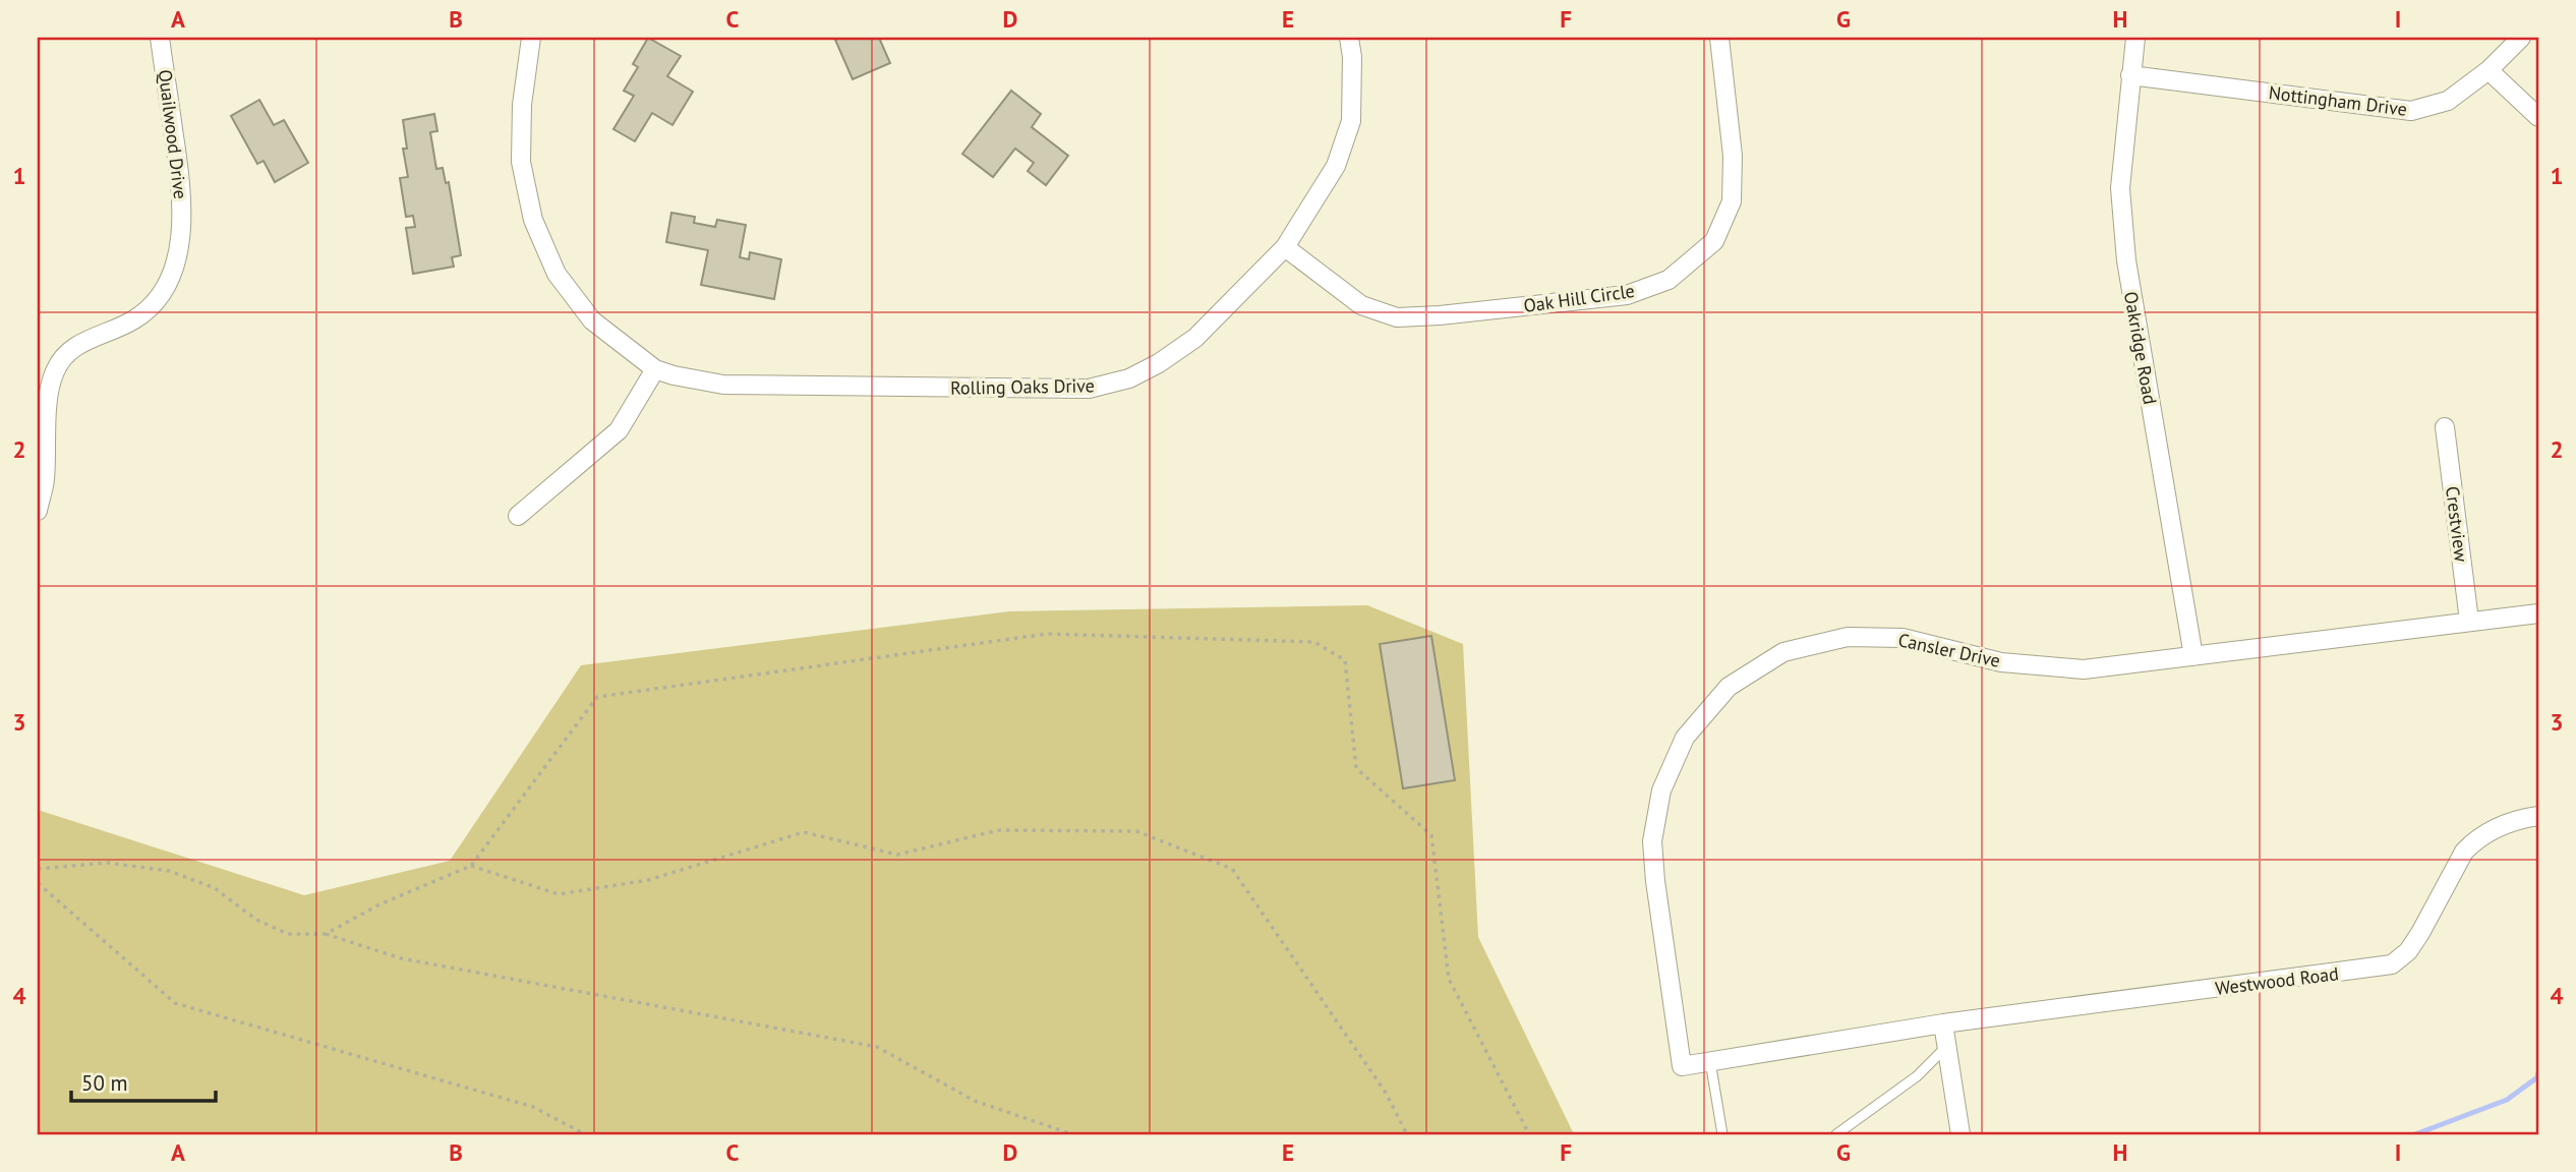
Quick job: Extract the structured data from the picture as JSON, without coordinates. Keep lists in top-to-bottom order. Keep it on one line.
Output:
{"streets":{"street":["Nottingham Drive","Quailwood Drive","Oak Hill Circle","Oakridge Road","Rolling Oaks Drive","Crestview","Cansler Drive","Westwood Road"]},"crossings":[["Nottingham Drive","Oakridge Road"],["Oak Hill Circle","Rolling Oaks Drive"],["Oakridge Road","Cansler Drive"],["Crestview","Cansler Drive"],["Cansler Drive","Westwood Road"]],"scale_bar":"50 m","grid":{"columns":["A","B","C","D","E","F","G","H","I"],"rows":["1","2","3","4"]}}
